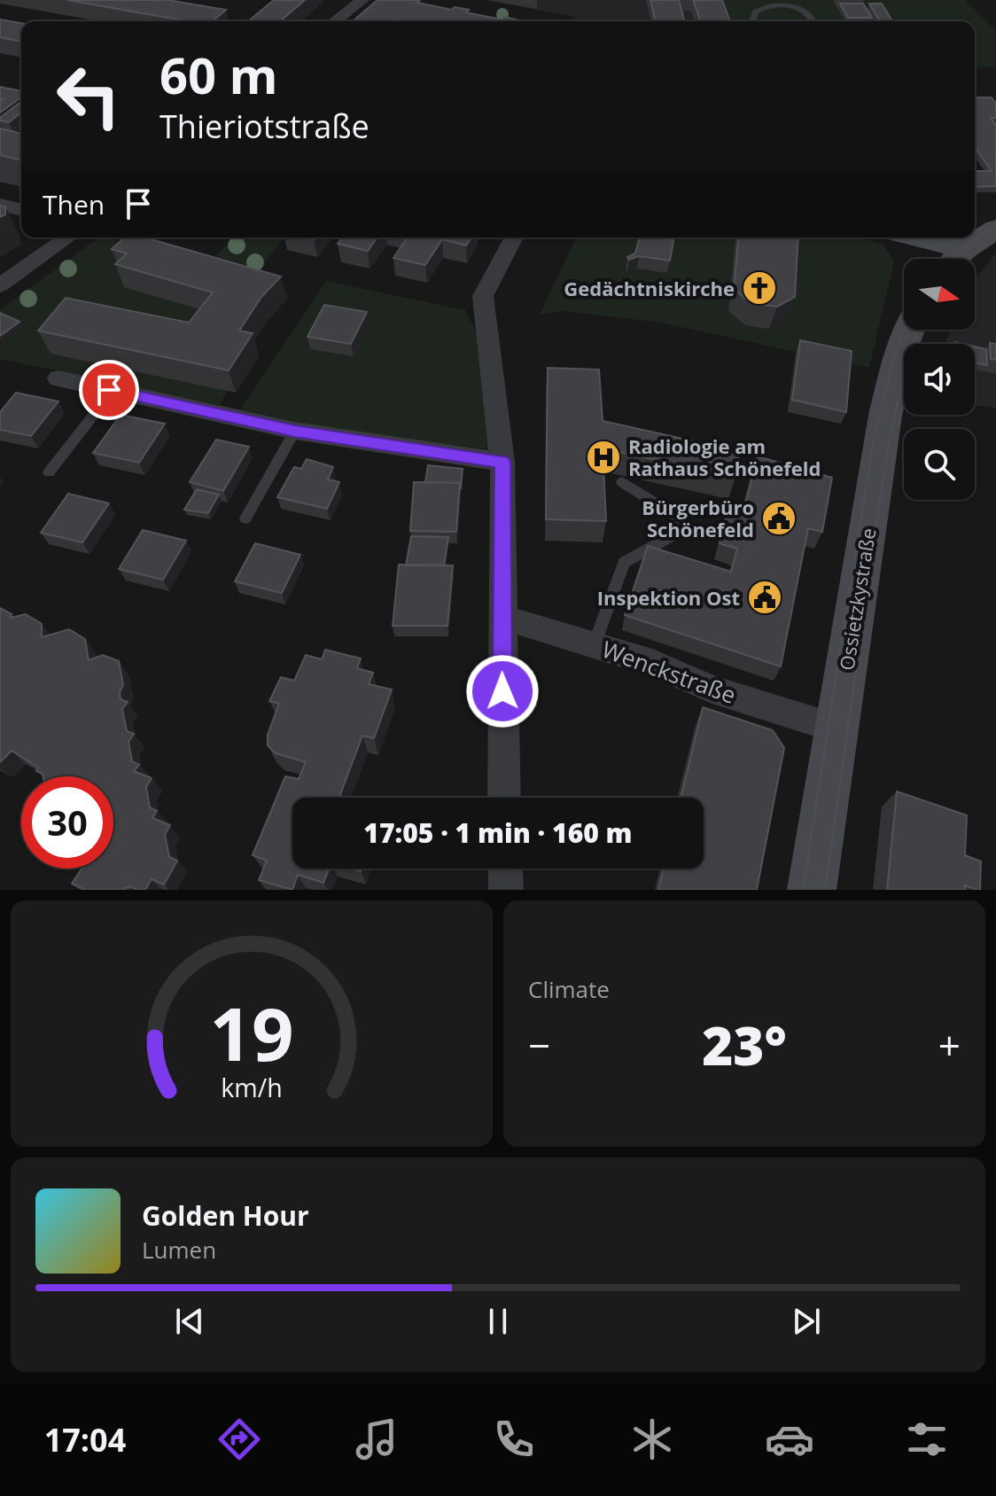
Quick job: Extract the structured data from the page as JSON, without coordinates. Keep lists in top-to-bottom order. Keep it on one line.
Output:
{"streets":{"main road":["Ossietzkystraße"],"street":["Wenckstraße"]},"crossings":[["Ossietzkystraße","Wenckstraße"]],"places":{"church":["Gedächtniskirche"],"hospital":["Radiologie am Rathaus Schönefeld"],"public building":["Bürgerbüro Schönefeld","Inspektion Ost"]},"north":"right","page":{"turn":["60 m","Thieriotstraße"],"then":"Then","limit":"30","trip":"17:05 · 1 min · 160 m","tile":"Climate","heat":["−","23°","+"],"song":["Golden Hour","Lumen"],"tabs":"17:04","gauge":["19","km/h"]}}
